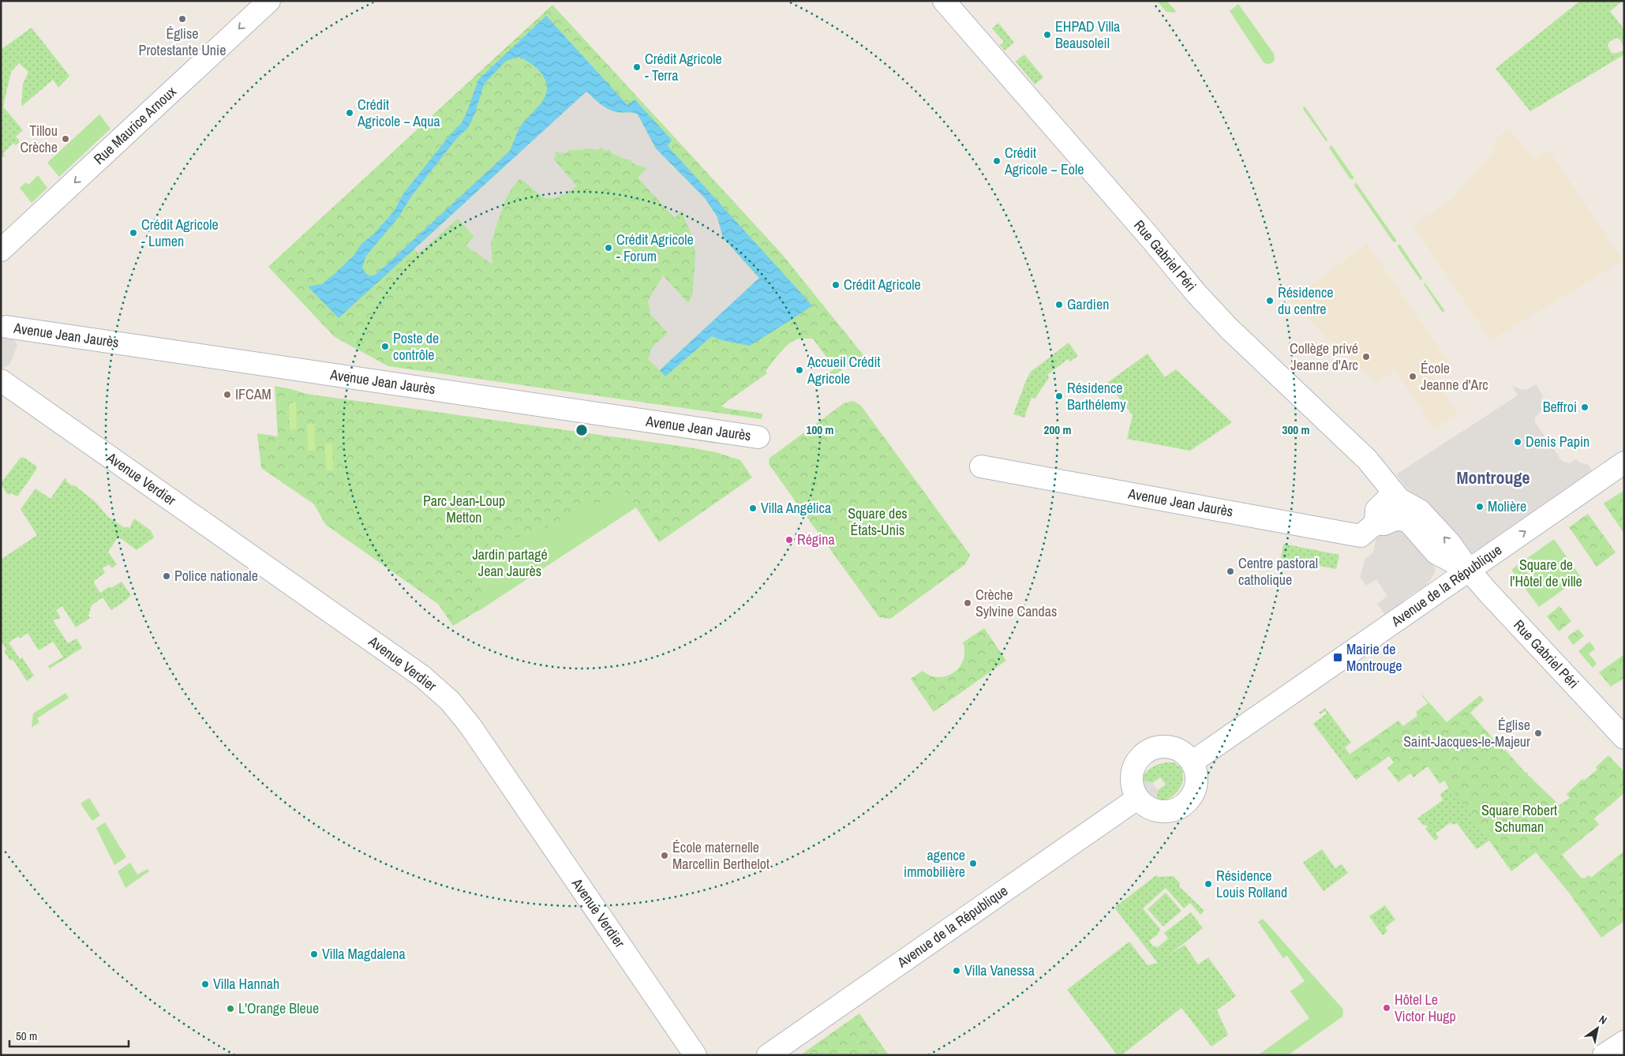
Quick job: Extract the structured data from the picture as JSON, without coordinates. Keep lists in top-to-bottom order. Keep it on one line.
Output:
{"streets":{"main road":["Rue Maurice Arnoux","Rue Gabriel Péri","Avenue Jean Jaurès","Avenue Verdier","Avenue de la République"]},"crossings":[["Rue Gabriel Péri","Avenue Jean Jaurès"],["Rue Gabriel Péri","Avenue de la République"]],"one_way":["Rue Maurice Arnoux"],"districts":["Montrouge"],"parks":["Parc Jean-Loup Metton","Square des États-Unis","Jardin partagé Jean Jaurès","Square de l'Hôtel de ville","Square Robert Schuman"],"places":{"other":["Église Protestante Unie","EHPAD Villa Beausoleil","Crédit Agricole - Terra","Crédit Agricole − Aqua","Tillou Crèche","Crédit Agricole − Eole","Crédit Agricole - Lumen","Crédit Agricole - Forum","Crédit Agricole","Résidence du centre","Gardien","Poste de contrôle","Collège privé Jeanne d'Arc","Accueil Crédit Agricole","École Jeanne d'Arc","IFCAM","Résidence Barthélemy","Beffroi","Denis Papin","Molière","Villa Angélica","Régina","Centre pastoral catholique","Police nationale","Crèche Sylvine Candas","Église Saint-Jacques-le-Majeur","École maternelle Marcellin Berthelot","agence immobilière","Résidence Louis Rolland","Villa Magdalena","Villa Vanessa","Villa Hannah","Hôtel Le Victor Hugp","L'Orange Bleue"],"transit":["Mairie de Montrouge"]},"scale_bar":"50 m","north":"top right","rings":["100 m","200 m","300 m"]}
